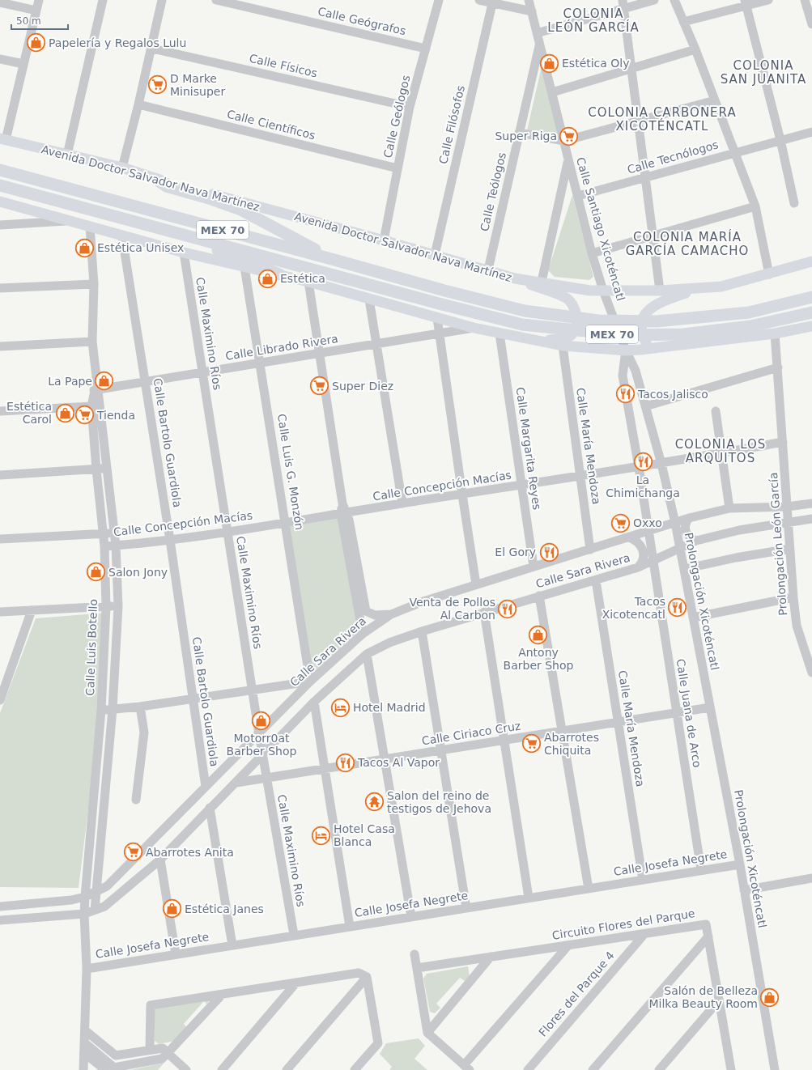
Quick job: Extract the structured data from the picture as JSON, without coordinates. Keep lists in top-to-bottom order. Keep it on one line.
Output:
{"streets":{"highway":["MEX 70"],"main road":["Avenida Doctor Salvador Nava Martínez"],"street":["Calle Geógrafos","Calle Físicos","Calle Geólogos","Calle Científicos","Calle Filósofos","Calle Tecnólogos","Calle Teólogos","Calle Santiago Xicoténcatl","Calle Maximino Ríos","Calle Librado Rivera","Calle Bartolo Guardiola","Calle María Mendoza","Calle Margarita Reyes","Calle Luis G. Monzón","Calle Concepción Macías","Prolongación León García","Calle Sara Rivera","Prolongación Xicoténcatl","Calle Luis Botello","Calle Juana de Arco","Calle Ciriaco Cruz","Calle Josefa Negrete","Circuito Flores del Parque","Flores del Parque 4"]},"crossings":[["Calle Geógrafos","Calle Geólogos"],["Calle Físicos","Calle Geólogos"],["Calle Geólogos","Calle Científicos"],["Calle Geólogos","Avenida Doctor Salvador Nava Martínez"],["Calle Filósofos","Avenida Doctor Salvador Nava Martínez"],["Calle Tecnólogos","Calle Santiago Xicoténcatl"],["Avenida Doctor Salvador Nava Martínez","Calle Teólogos"],["Avenida Doctor Salvador Nava Martínez","Calle Santiago Xicoténcatl"],["Calle Teólogos","Calle Santiago Xicoténcatl"],["Calle Santiago Xicoténcatl","Prolongación Xicoténcatl"],["Calle Maximino Ríos","Calle Librado Rivera"],["Calle Maximino Ríos","Calle Concepción Macías"],["Calle Maximino Ríos","Calle Sara Rivera"],["Calle Maximino Ríos","Calle Ciriaco Cruz"],["Calle Maximino Ríos","Calle Josefa Negrete"],["Calle Librado Rivera","Calle Bartolo Guardiola"],["Calle Librado Rivera","Calle Luis G. Monzón"],["Calle Librado Rivera","Calle Luis Botello"],["Calle Bartolo Guardiola","Calle Concepción Macías"],["Calle Bartolo Guardiola","Calle Sara Rivera"],["Calle María Mendoza","Calle Concepción Macías"],["Calle María Mendoza","Calle Sara Rivera"],["Calle María Mendoza","Calle Ciriaco Cruz"],["Calle María Mendoza","Calle Josefa Negrete"],["Calle Margarita Reyes","Calle Concepción Macías"],["Calle Margarita Reyes","Calle Sara Rivera"],["Calle Luis G. Monzón","Calle Concepción Macías"],["Calle Luis G. Monzón","Calle Sara Rivera"],["Calle Concepción Macías","Prolongación León García"],["Calle Concepción Macías","Prolongación Xicoténcatl"],["Calle Concepción Macías","Calle Luis Botello"],["Prolongación León García","Calle Sara Rivera"],["Calle Sara Rivera","Prolongación Xicoténcatl"],["Calle Sara Rivera","Calle Luis Botello"],["Calle Sara Rivera","Calle Juana de Arco"],["Calle Sara Rivera","Calle Ciriaco Cruz"],["Prolongación Xicoténcatl","Calle Ciriaco Cruz"],["Prolongación Xicoténcatl","Calle Josefa Negrete"],["Calle Luis Botello","Calle Josefa Negrete"],["Calle Juana de Arco","Calle Ciriaco Cruz"],["Calle Juana de Arco","Calle Josefa Negrete"],["Circuito Flores del Parque","Flores del Parque 4"]],"districts":["COLONIA LEÓN GARCÍA","COLONIA SAN JUANITA","COLONIA CARBONERA XICOTÉNCATL","COLONIA MARÍA GARCÍA CAMACHO","COLONIA LOS ARQUITOS"],"places":{"shop":["Papelería y Regalos Lulu","Estética Oly","Estética Unisex","Estética","La Pape","Estética Carol","Salon Jony","Antony Barber Shop","Motorr0at Barber Shop","Estética Janes","Salón de Belleza Milka Beauty Room"],"supermarket":["D Marke Minisuper","Super Riga","Super Diez","Tienda","Oxxo","Abarrotes Chiquita","Abarrotes Anita"],"restaurant":["Tacos Jalisco","La Chimichanga","El Gory","Tacos Xicotencatl","Venta de Pollos Al Carbon","Tacos Al Vapor"],"hotel":["Hotel Madrid","Hotel Casa Blanca"],"temple":["Salon del reino de testigos de Jehova"]},"scale_bar":"50 m"}
